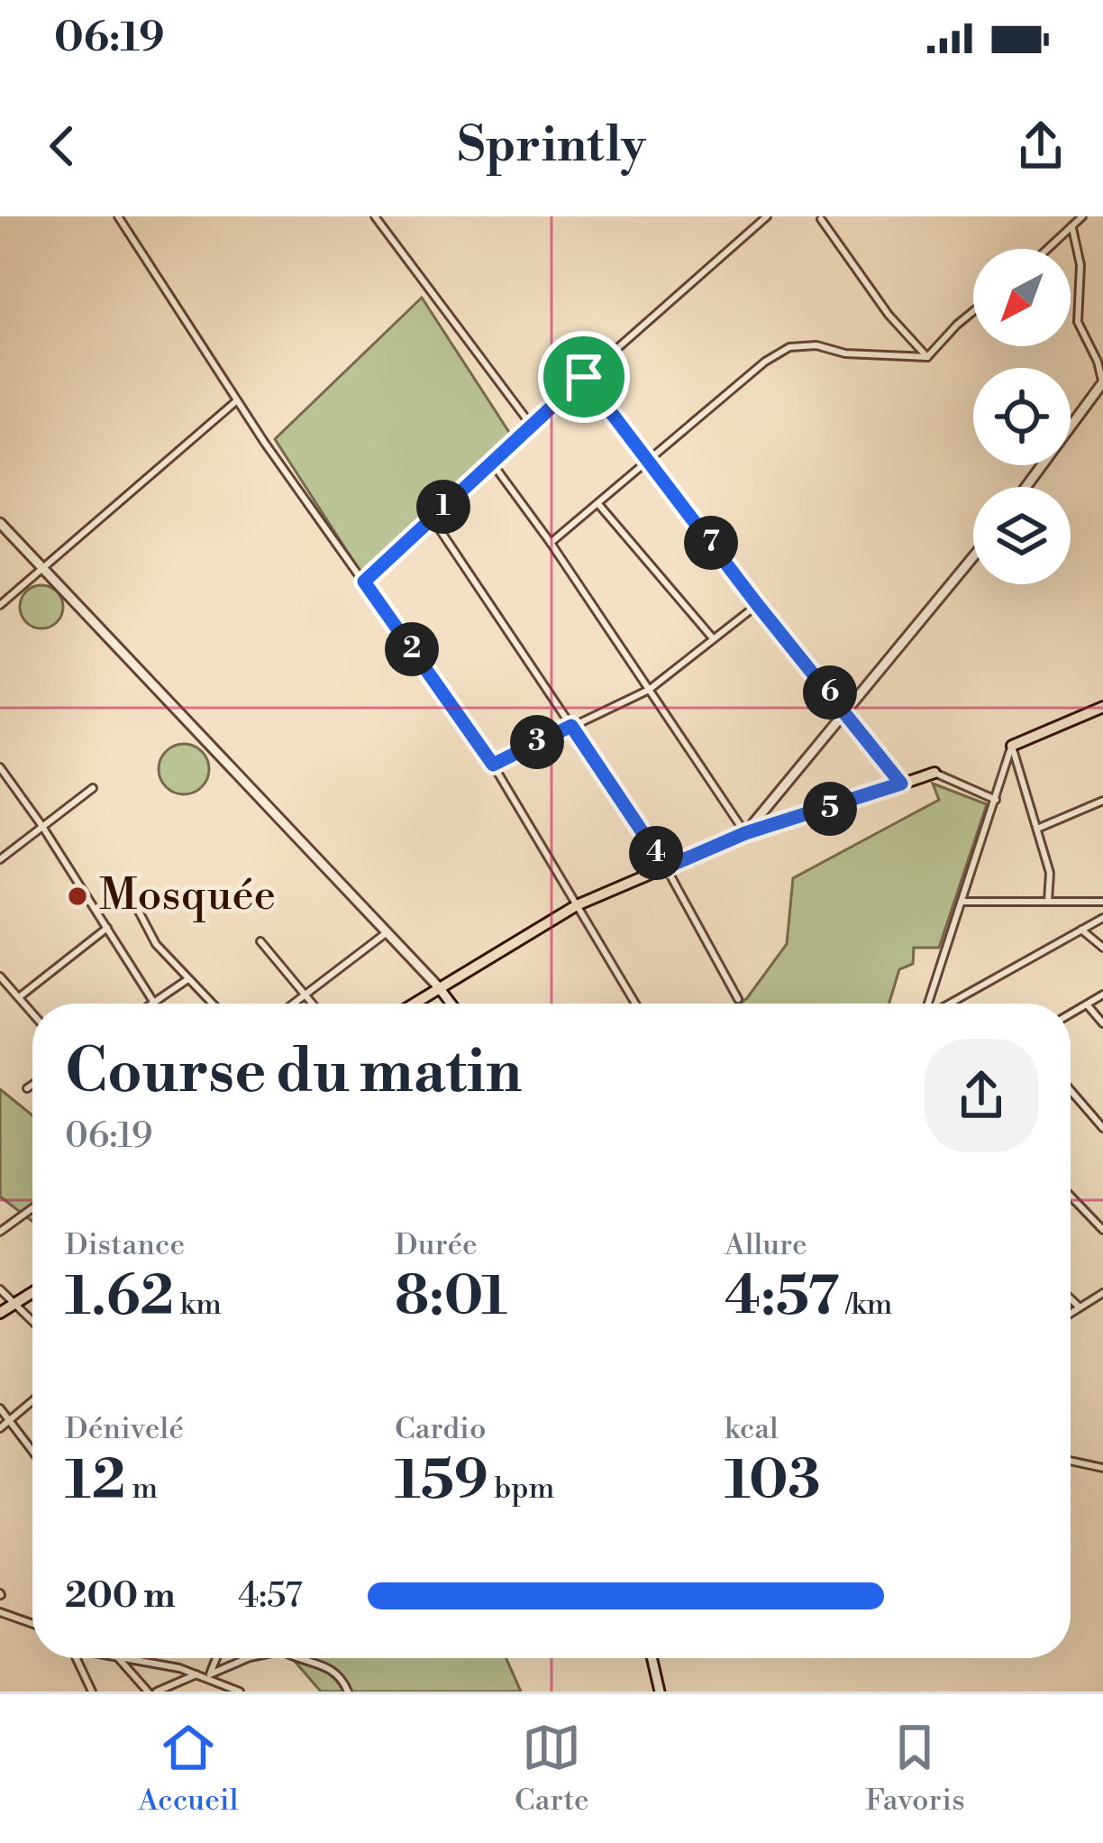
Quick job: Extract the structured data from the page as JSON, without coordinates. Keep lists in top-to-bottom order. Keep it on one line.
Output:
{"places":["Mosquée"],"north":"bottom left","page":{"status":"06:19","header":"Sprintly","pins":["1","7","2","6","3","5","4"],"heading":["Course du matin","06:19"],"stats":[["Distance","1.62 km"],["Durée","8:01"],["Allure","4:57 /km"],["Dénivelé","12 m"],["Cardio","159 bpm"],["kcal","103"]],"list":[{"name":"200 m","note":"4:57"}],"tabs":["Accueil","Carte","Favoris"]}}
